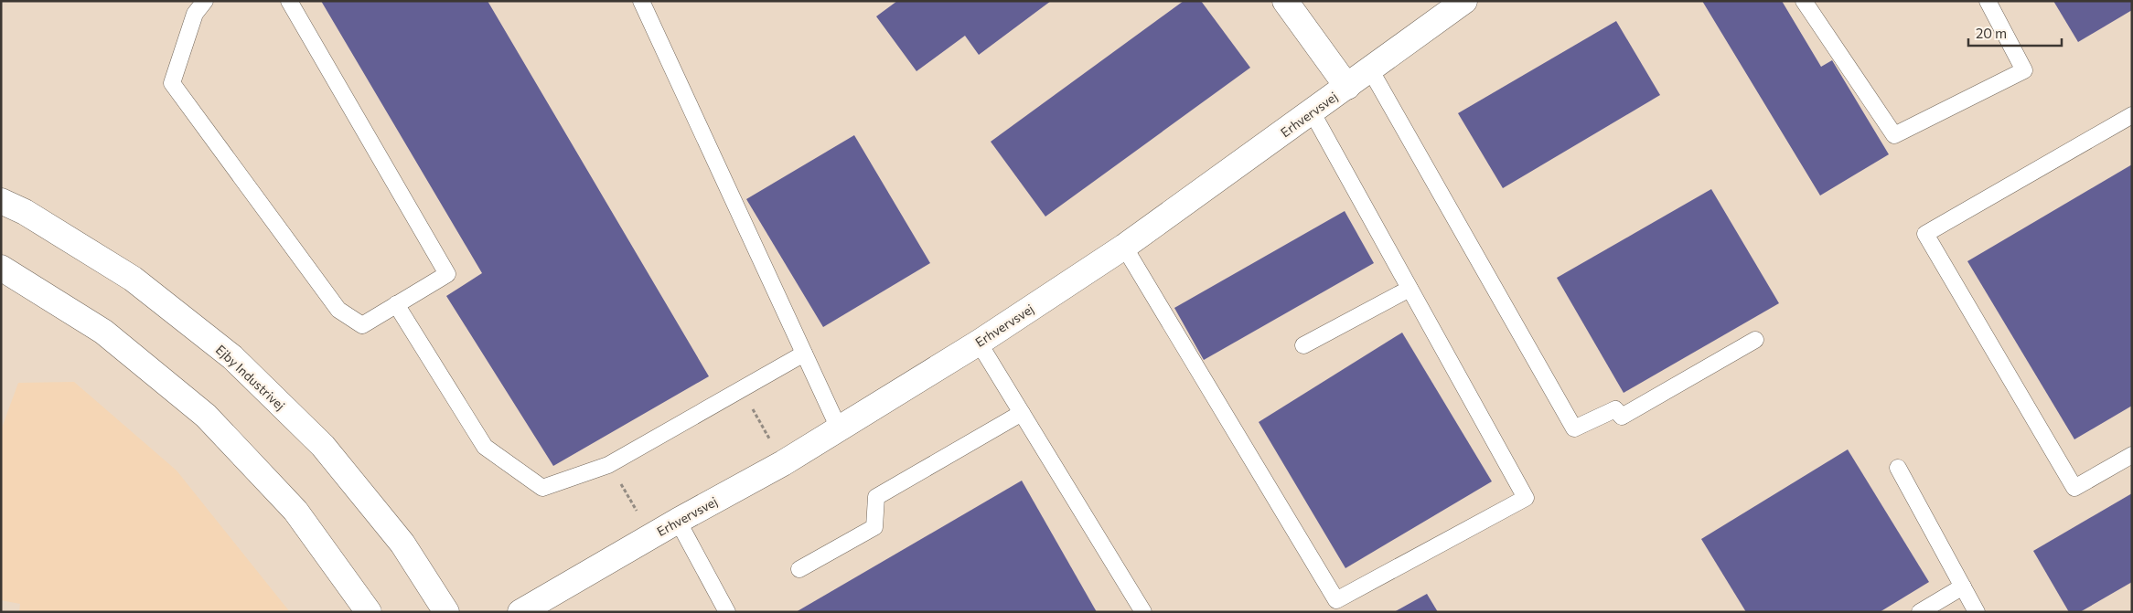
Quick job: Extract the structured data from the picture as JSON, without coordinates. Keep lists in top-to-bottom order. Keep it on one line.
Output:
{"streets":{"street":["Erhvervsvej","Ejby Industrivej"]},"scale_bar":"20 m"}
